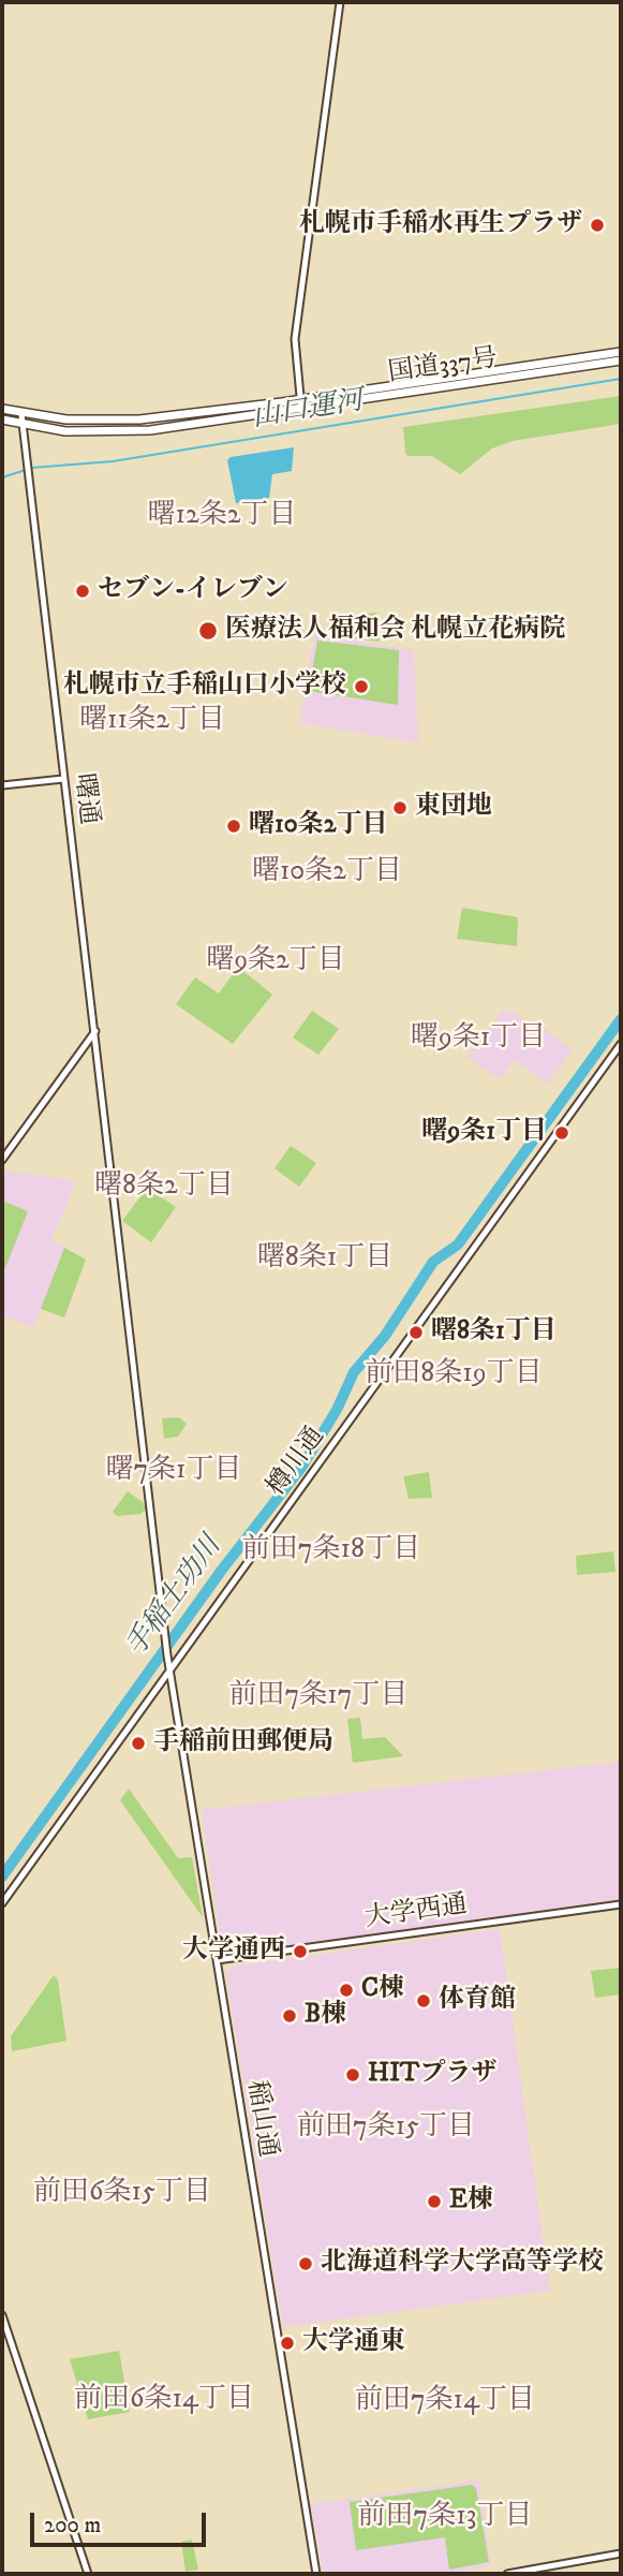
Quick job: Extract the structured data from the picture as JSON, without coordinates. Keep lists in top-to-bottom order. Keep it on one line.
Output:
{"streets":{"highway":["国道337号"],"street":["曙通","樽川通","大学西通","稲山通"]},"crossings":[["国道337号","曙通"],["曙通","稲山通"],["樽川通","稲山通"],["大学西通","稲山通"]],"districts":["曙12条2丁目","曙11条2丁目","曙10条2丁目","曙9条2丁目","曙9条1丁目","曙8条2丁目","曙8条1丁目","前田8条19丁目","曙7条1丁目","前田7条18丁目","前田7条17丁目","前田7条15丁目","前田6条15丁目","前田6条14丁目","前田7条14丁目","前田7条13丁目"],"water":["山口運河","手稲土功川"],"places":["札幌市手稲水再生プラザ","セブン-イレブン","医療法人福和会 札幌立花病院","札幌市立手稲山口小学校","東団地","曙10条2丁目","曙9条1丁目","曙8条1丁目","手稲前田郵便局","大学通西","C棟","体育館","B棟","HITプラザ","E棟","北海道科学大学高等学校","大学通東"],"scale_bar":"200 m"}
